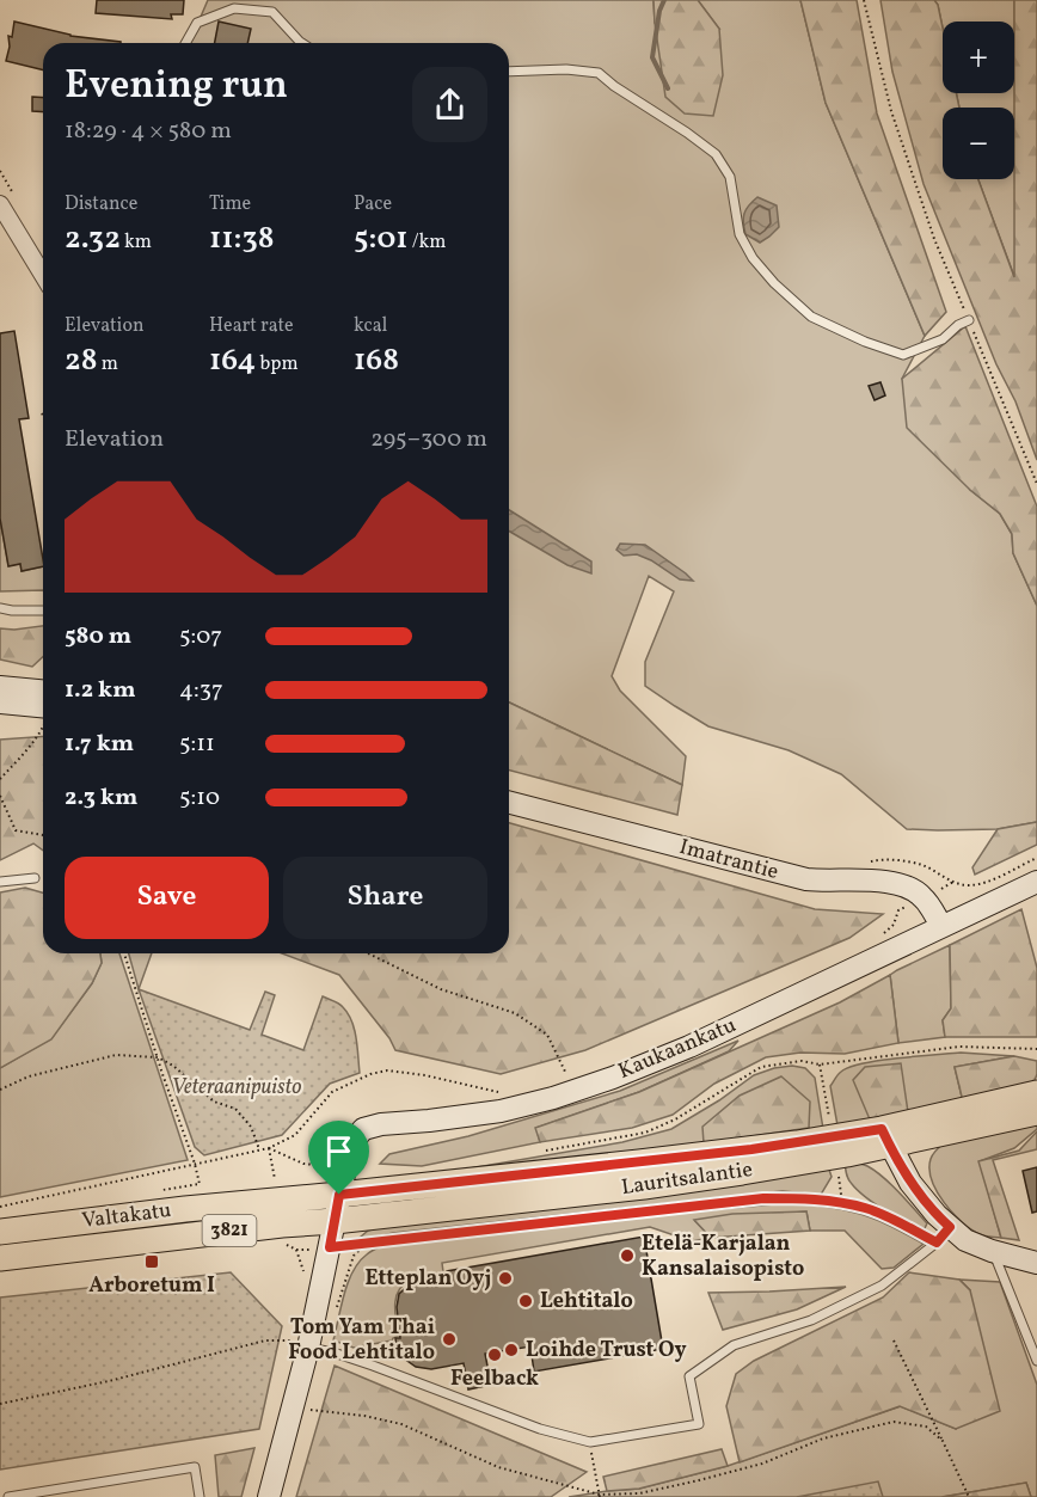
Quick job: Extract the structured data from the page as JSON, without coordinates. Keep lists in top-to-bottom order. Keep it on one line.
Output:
{"streets":{"main road":["Lauritsalantie","Valtakatu","3821"],"street":["Imatrantie","Kaukaankatu"]},"crossings":[["Kaukaankatu","Lauritsalantie"],["Kaukaankatu","Valtakatu"],["Lauritsalantie","Valtakatu"]],"parks":["Veteraanipuisto"],"places":{"other":["Etelä-Karjalan Kansalaisopisto","Etteplan Oyj","Lehtitalo","Tom Yam Thai Food Lehtitalo","Loihde Trust Oy","Feelback"],"transit":["Arboretum I"]},"page":{"map_buttons":["+","−"],"heading":["Evening run","18:29 · 4 × 580 m"],"stats":[["Distance","2.32 km"],["Time","11:38"],["Pace","5:01 /km"],["Elevation","28 m"],["Heart rate","164 bpm"],["kcal","168"]],"chart":["Elevation","295–300 m"],"list":[{"name":"580 m","note":"5:07"},{"name":"1.2 km","note":"4:37"},{"name":"1.7 km","note":"5:11"},{"name":"2.3 km","note":"5:10"}],"buttons":["Save","Share"]}}
